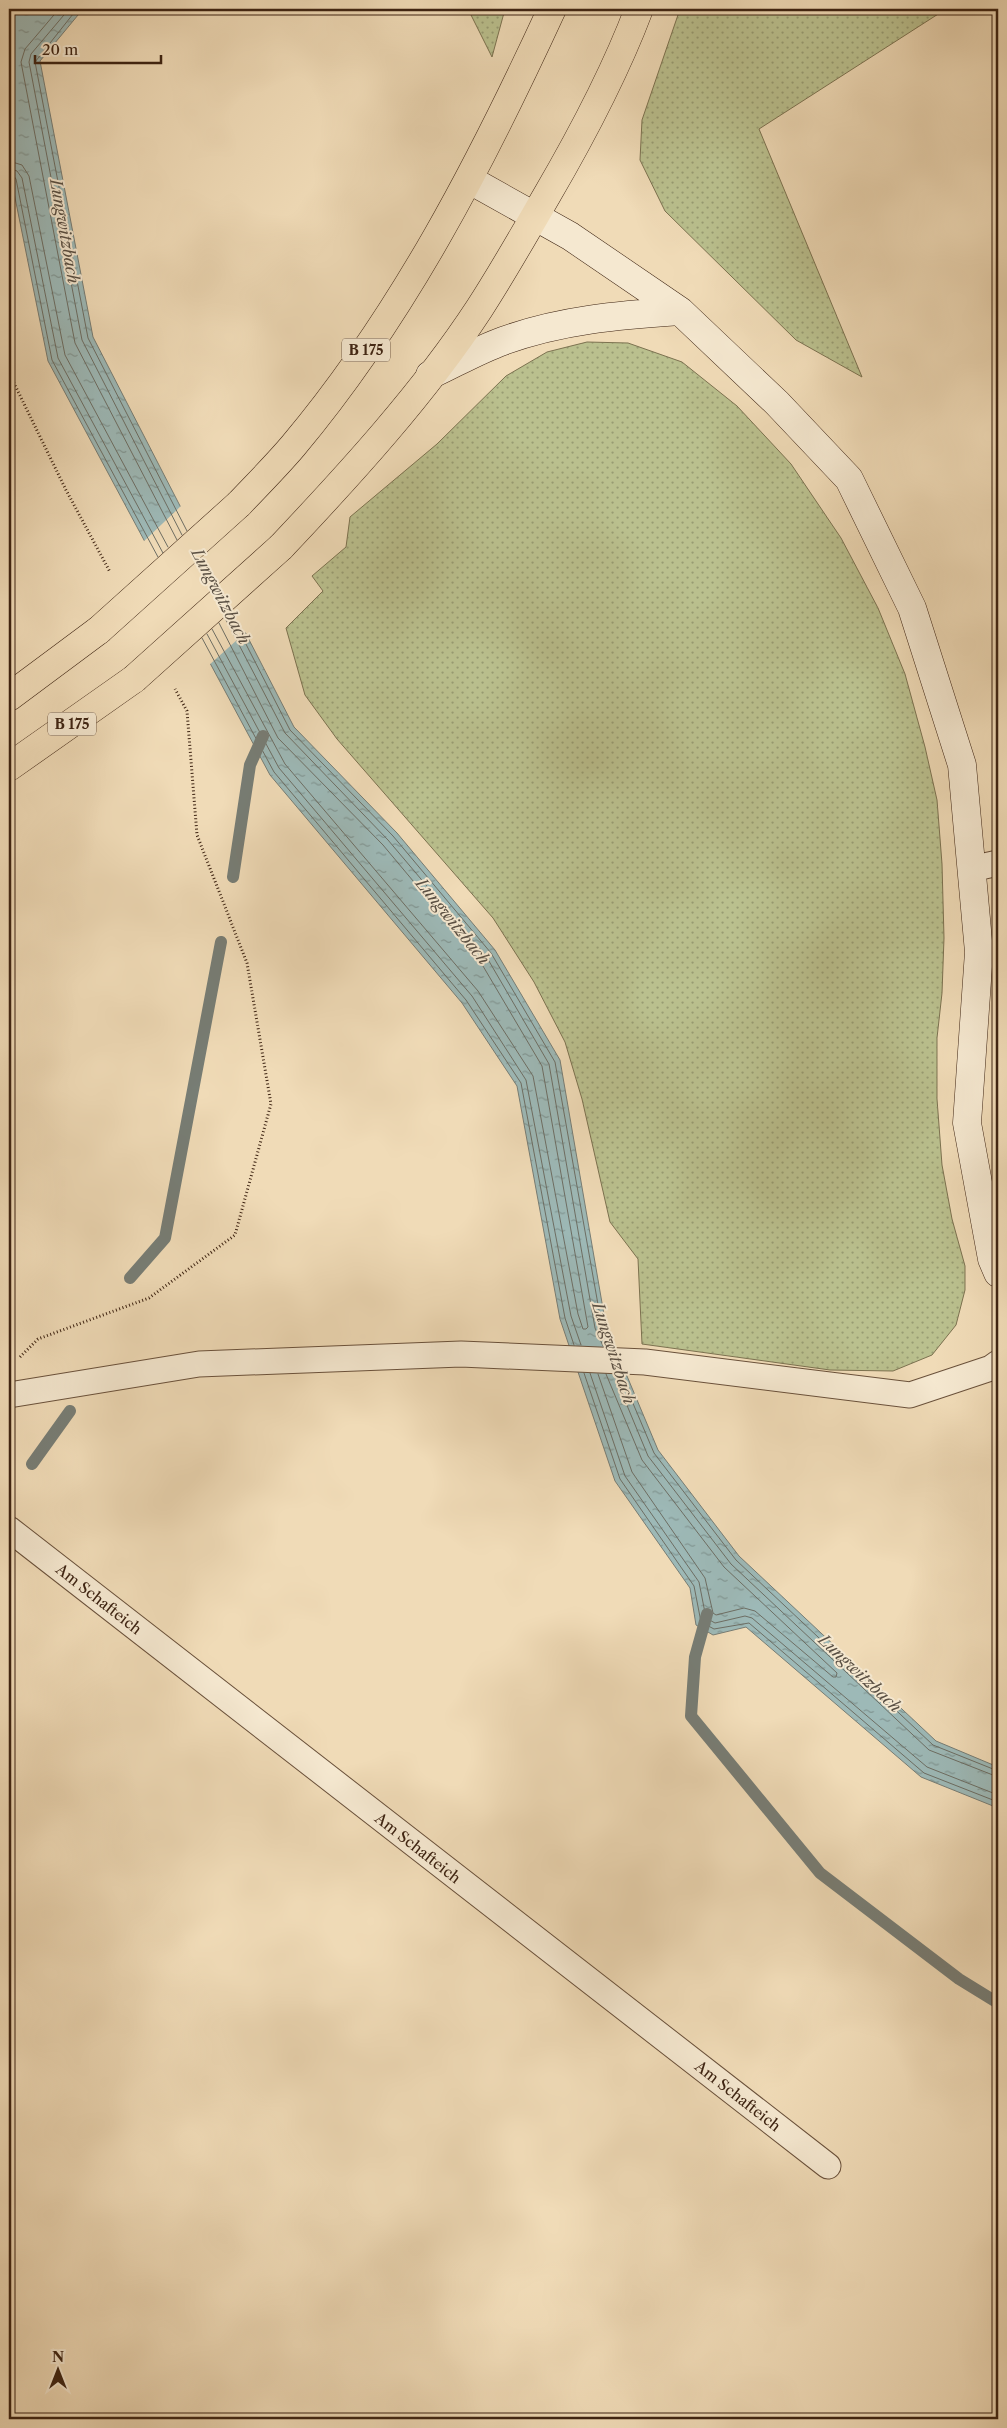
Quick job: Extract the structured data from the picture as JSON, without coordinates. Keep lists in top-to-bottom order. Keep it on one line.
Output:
{"streets":{"main road":["B 175"],"lane":["Am Schafteich"]},"water":["Lungwitzbach"],"scale_bar":"20 m","north":"top"}
